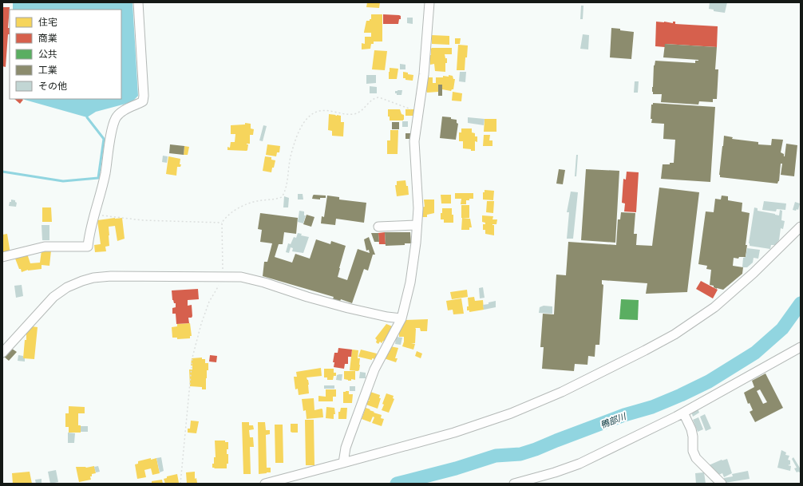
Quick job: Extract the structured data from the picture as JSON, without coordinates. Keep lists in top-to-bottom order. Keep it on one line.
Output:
{"water":["鴨部川"],"legend":["住宅","商業","公共","工業","その他"]}
